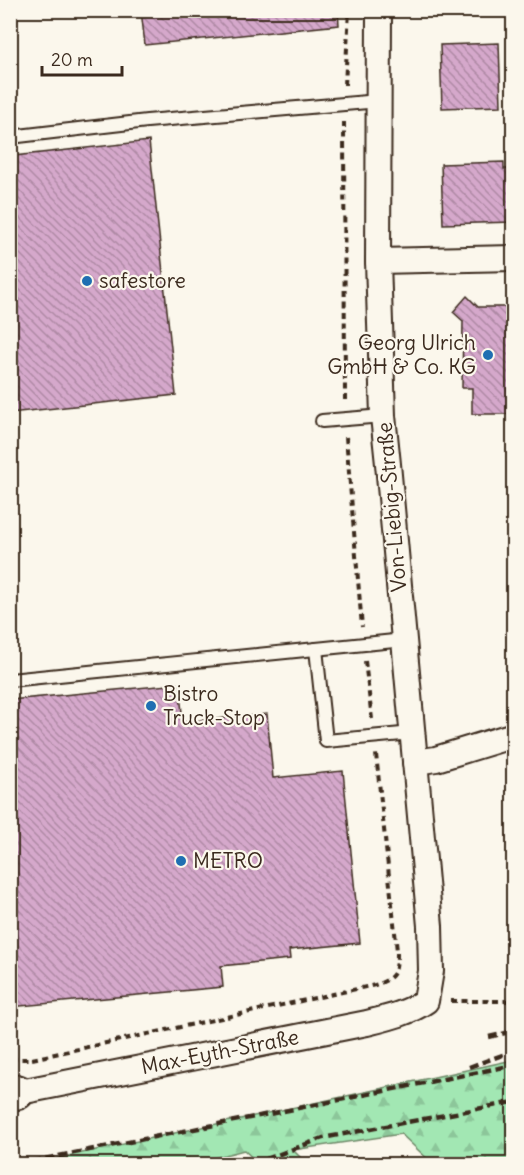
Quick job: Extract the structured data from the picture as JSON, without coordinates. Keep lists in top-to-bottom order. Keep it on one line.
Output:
{"streets":{"street":["Von-Liebig-Straße","Max-Eyth-Straße"]},"crossings":[["Von-Liebig-Straße","Max-Eyth-Straße"]],"places":["safestore","Georg Ulrich GmbH & Co. KG","Bistro Truck-Stop","METRO"],"scale_bar":"20 m"}
